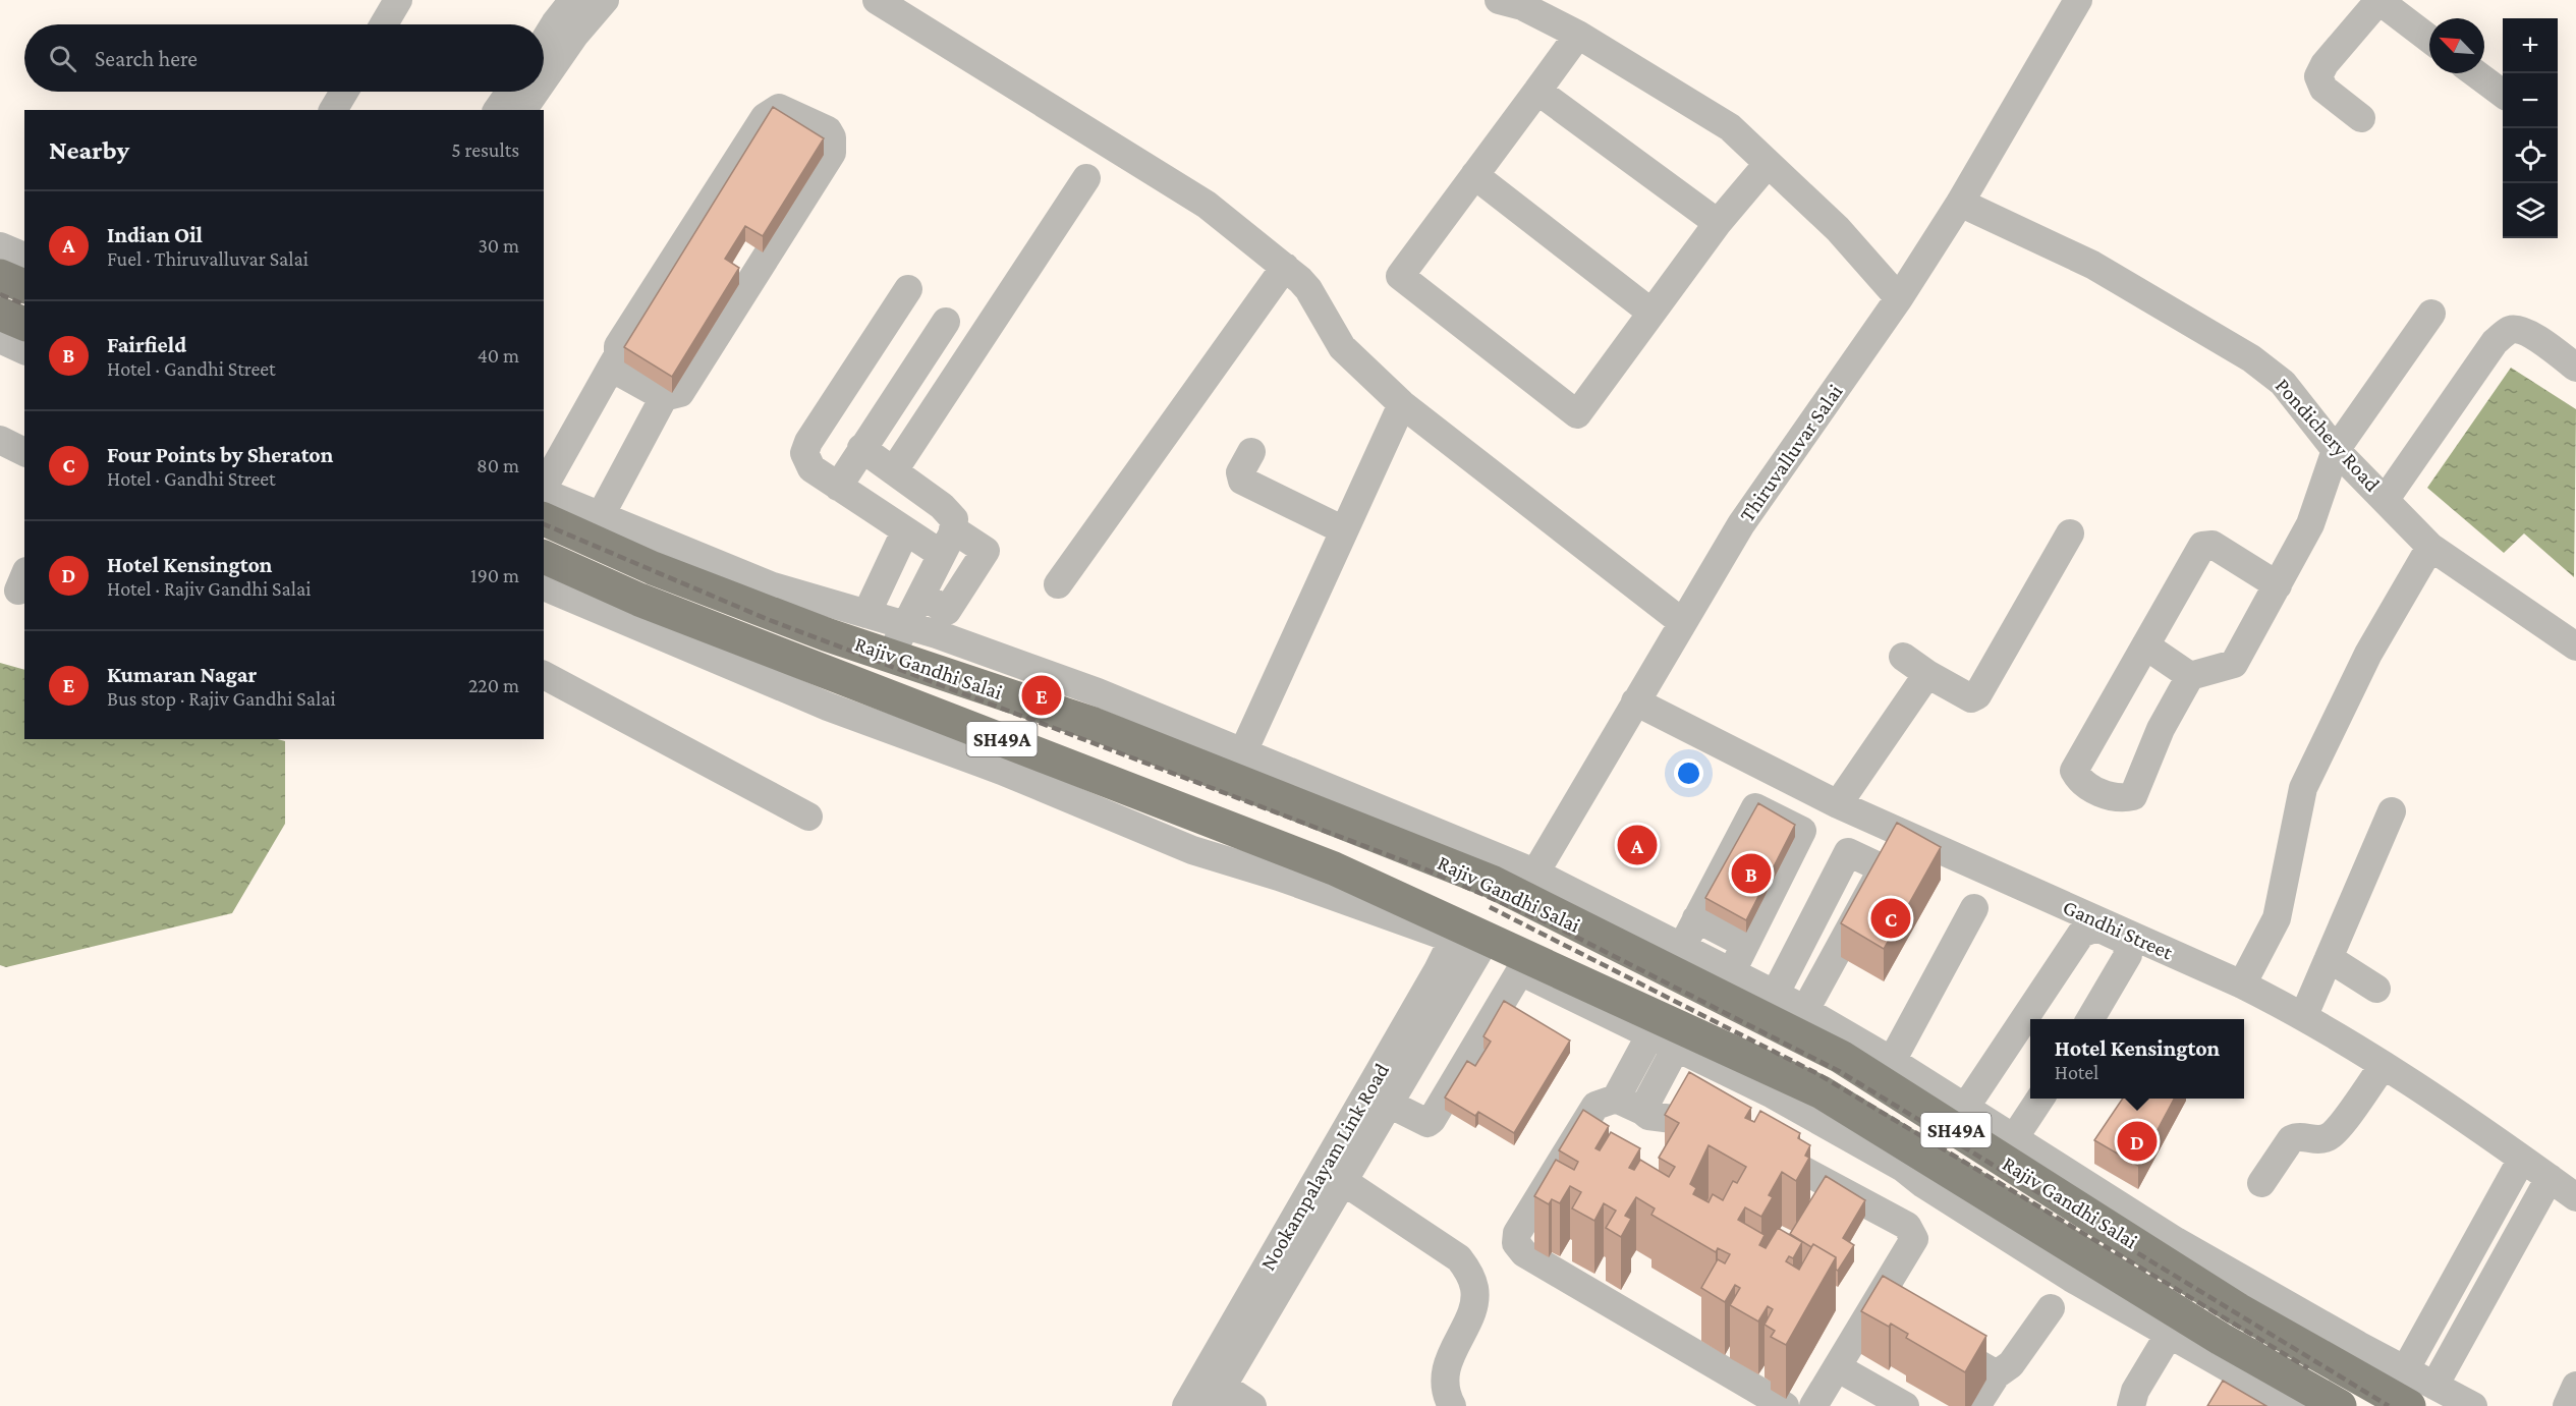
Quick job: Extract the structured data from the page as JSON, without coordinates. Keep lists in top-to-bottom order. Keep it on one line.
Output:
{"streets":{"main road":["Rajiv Gandhi Salai","SH49A"],"street":["Pondichery Road","Thiruvalluvar Salai","Gandhi Street","Nookampalayam Link Road"]},"crossings":[["Pondichery Road","Thiruvalluvar Salai"],["Thiruvalluvar Salai","Rajiv Gandhi Salai"],["Thiruvalluvar Salai","Gandhi Street"],["Rajiv Gandhi Salai","Nookampalayam Link Road"]],"north":"top left","page":{"map_buttons":["+","−"],"search":"Search here","heading":["Nearby","5 results"],"list":[{"mark":"A","name":"Indian Oil","note":"Fuel · Thiruvalluvar Salai","value":"30 m"},{"mark":"B","name":"Fairfield","note":"Hotel · Gandhi Street","value":"40 m"},{"mark":"C","name":"Four Points by Sheraton","note":"Hotel · Gandhi Street","value":"80 m"},{"mark":"D","name":"Hotel Kensington","note":"Hotel · Rajiv Gandhi Salai","value":"190 m"},{"mark":"E","name":"Kumaran Nagar","note":"Bus stop · Rajiv Gandhi Salai","value":"220 m"}],"pins":["E","A","B","C","D"],"popup":["Hotel Kensington","Hotel"]}}
